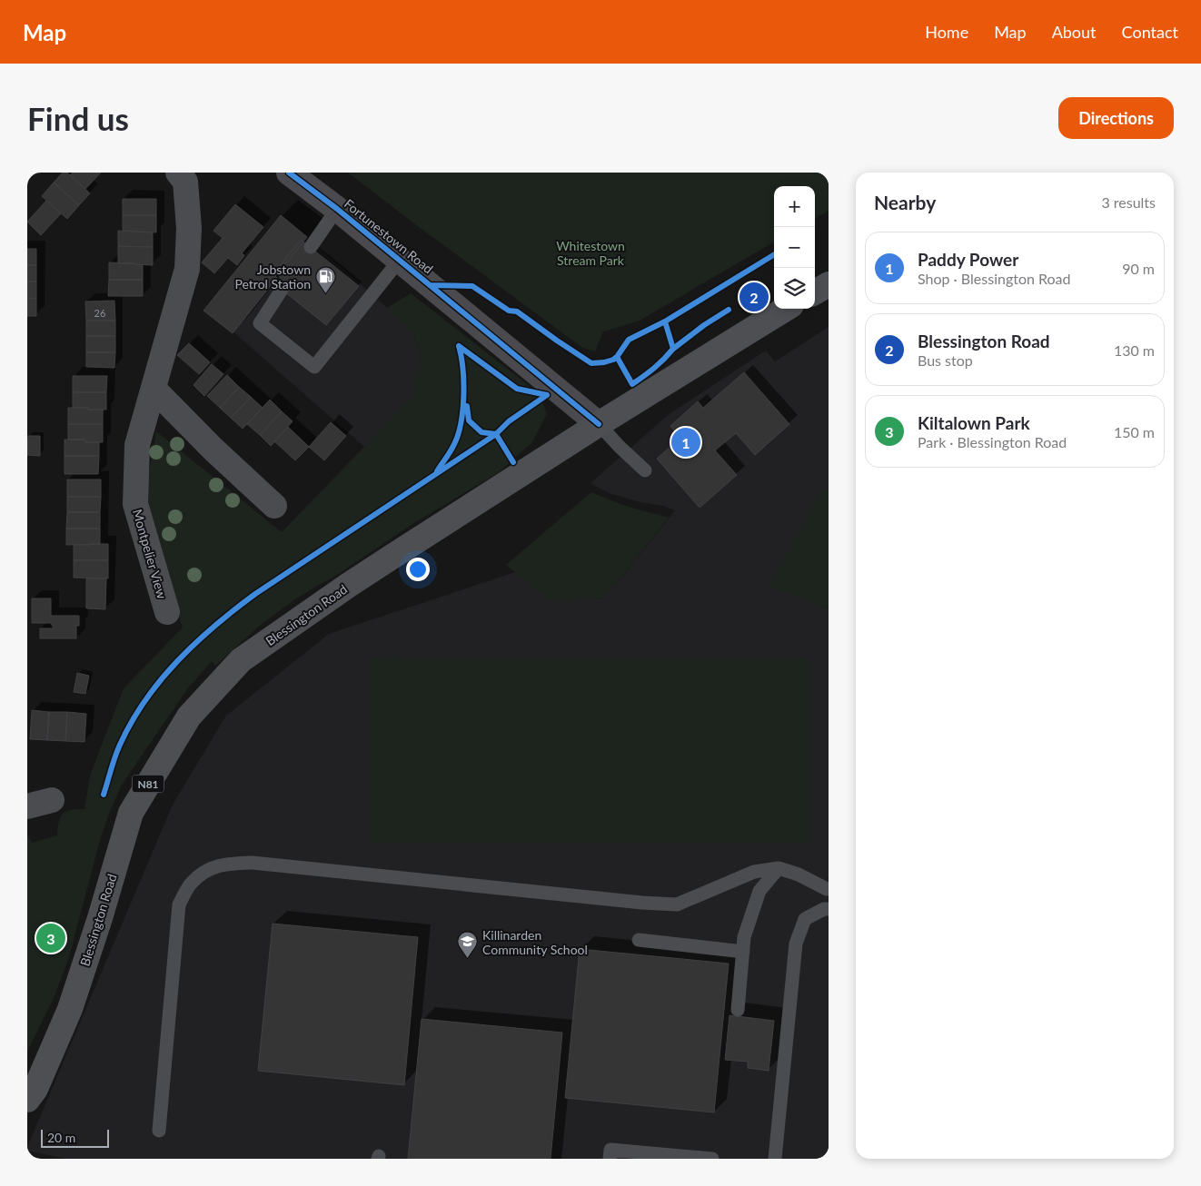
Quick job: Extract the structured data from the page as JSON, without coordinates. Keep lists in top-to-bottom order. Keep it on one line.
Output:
{"streets":{"main road":["Blessington Road","N81"],"street":["Fortunestown Road","Montpelier View"]},"crossings":[["Fortunestown Road","Blessington Road"]],"parks":["Whitestown Stream Park"],"places":{"fuel station":["Jobstown Petrol Station"],"school or university":["Killinarden Community School"]},"house_numbers":["26"],"scale_bar":"20 m","page":{"header":"Map","nav":["Home","Map","About","Contact"],"buttons":"Directions","title":"Find us","heading":["Nearby","3 results"],"map_buttons":["+","−"],"list":[{"mark":"1","name":"Paddy Power","note":"Shop · Blessington Road","value":"90 m"},{"mark":"2","name":"Blessington Road","note":"Bus stop","value":"130 m"},{"mark":"3","name":"Kiltalown Park","note":"Park · Blessington Road","value":"150 m"}],"pins":["2","1","3"],"scale":"20 m"}}
